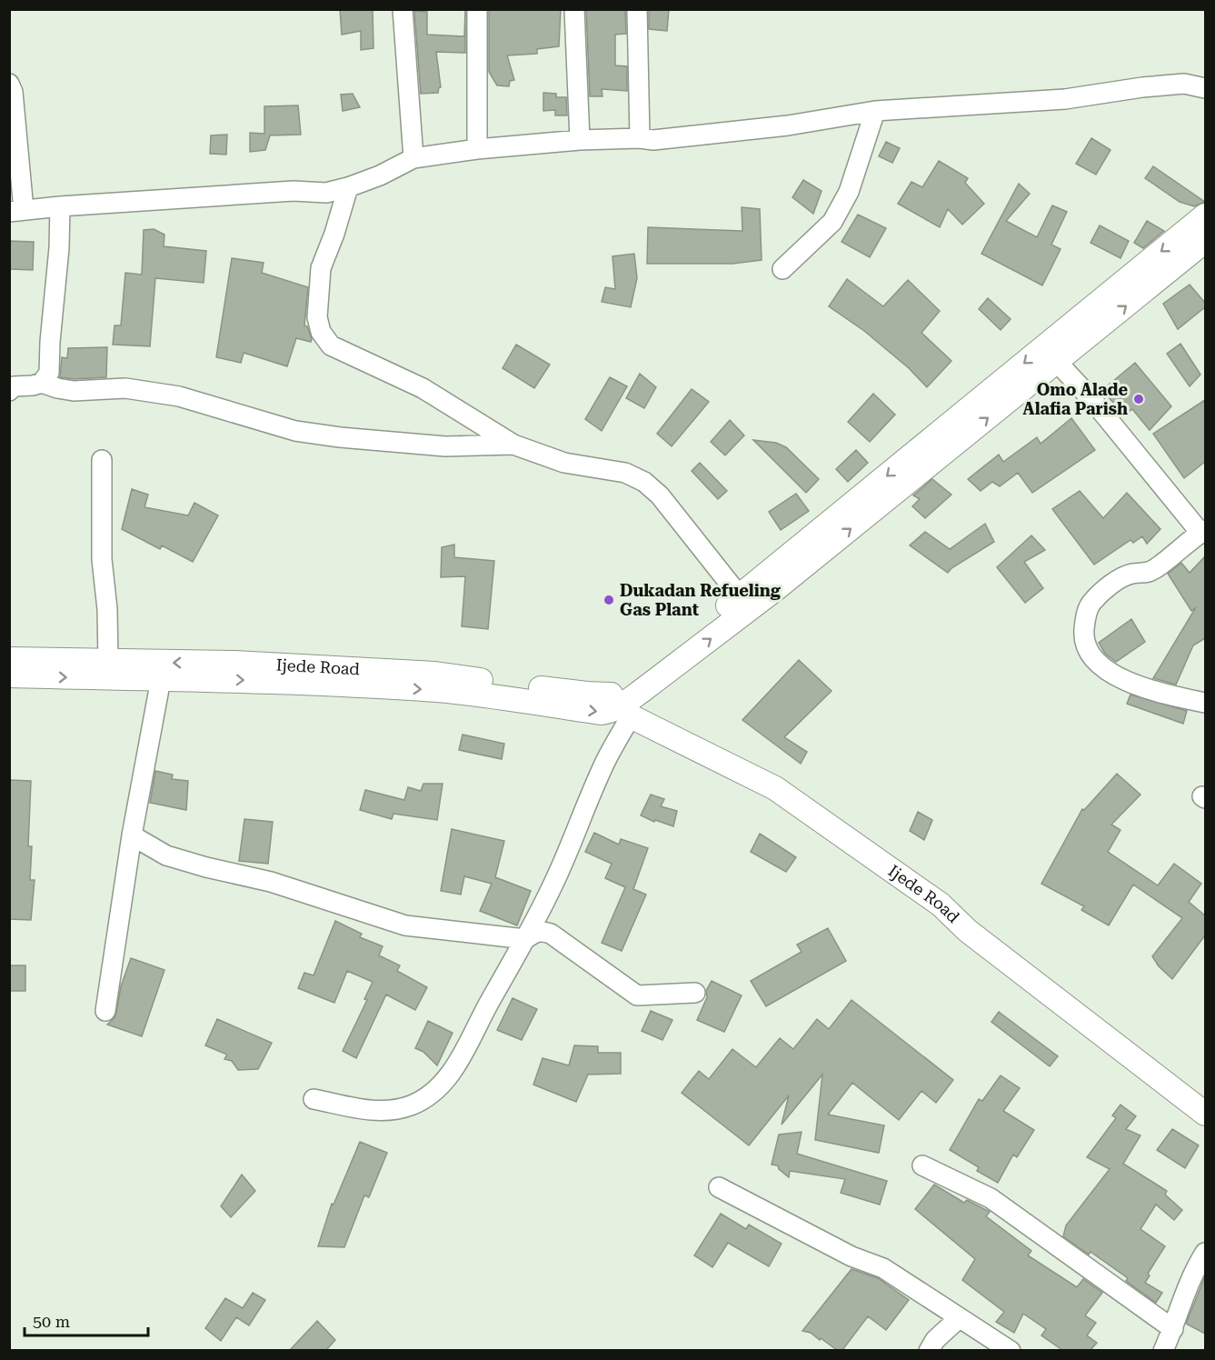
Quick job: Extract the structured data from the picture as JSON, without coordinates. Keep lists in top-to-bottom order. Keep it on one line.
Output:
{"streets":{"main road":["Ijede Road"]},"places":["Omo Alade Alafia Parish","Dukadan Refueling Gas Plant"],"scale_bar":"50 m"}
